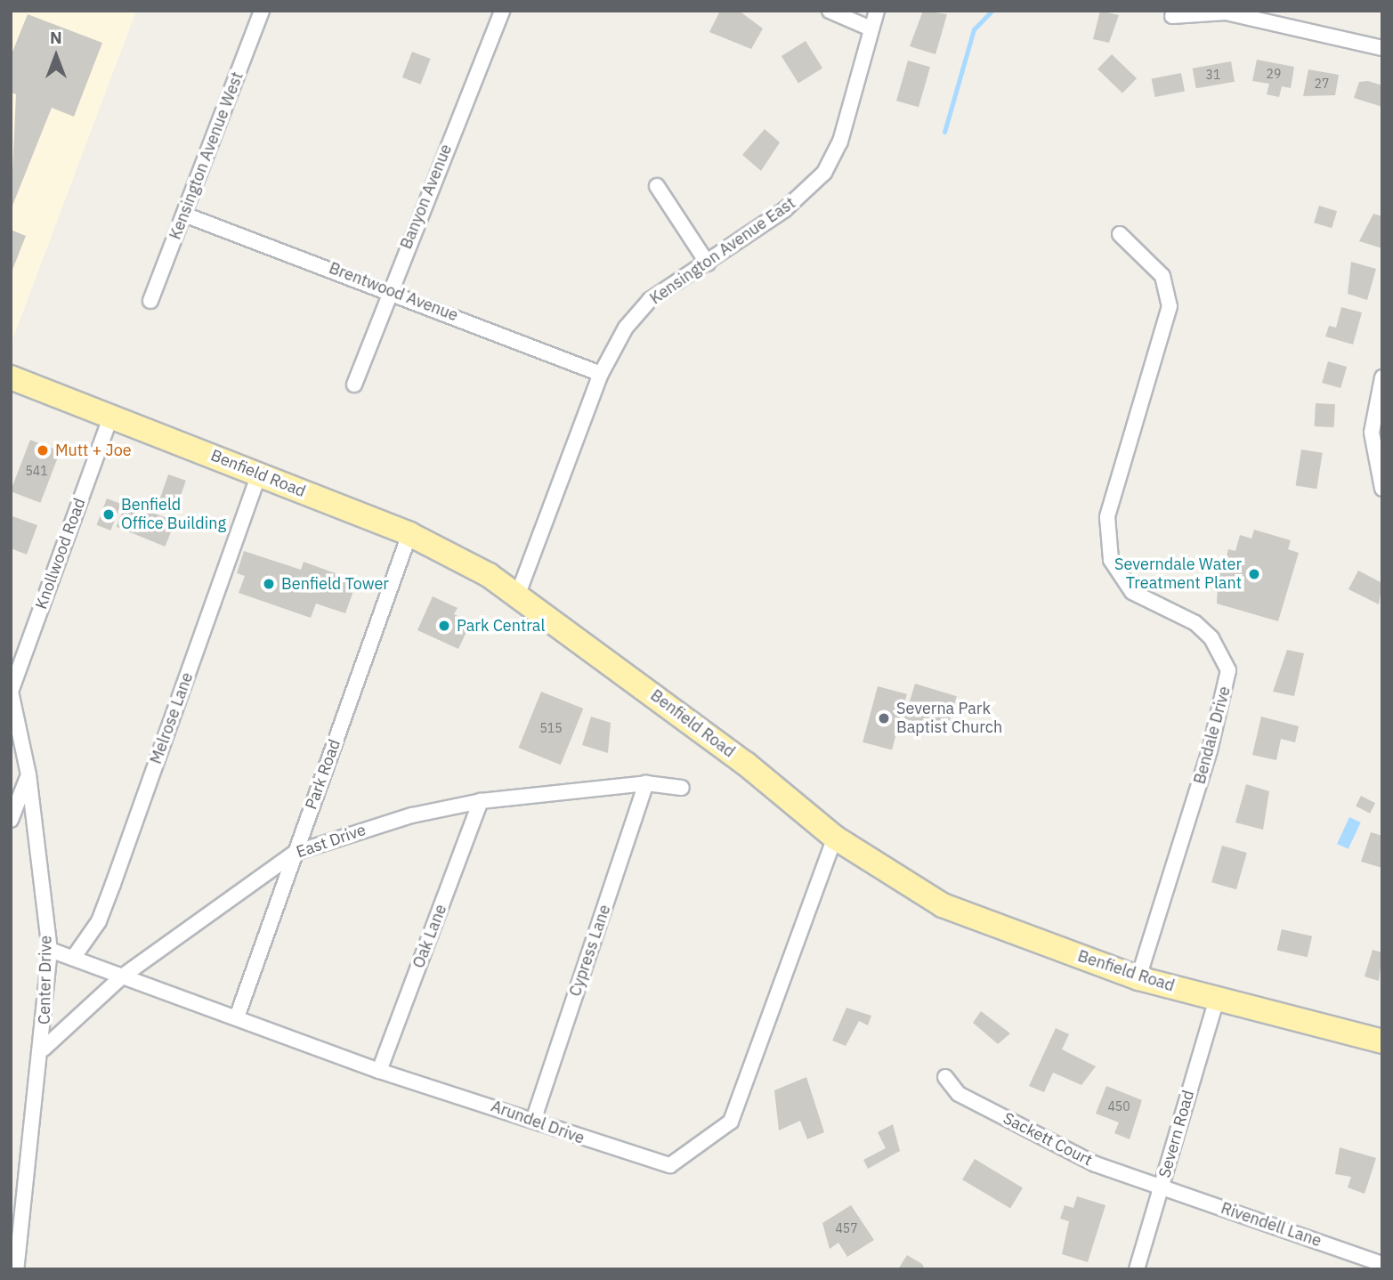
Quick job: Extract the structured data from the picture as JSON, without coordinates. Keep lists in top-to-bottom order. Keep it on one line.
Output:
{"streets":{"main road":["Benfield Road"],"street":["Kensington Avenue West","Banyon Avenue","Kensington Avenue East","Brentwood Avenue","Knollwood Road","Melrose Lane","Bendale Drive","Park Road","East Drive","Oak Lane","Cypress Lane","Center Drive","Arundel Drive","Severn Road","Sackett Court","Rivendell Lane"]},"crossings":[["Kensington Avenue West","Brentwood Avenue"],["Banyon Avenue","Brentwood Avenue"],["Kensington Avenue East","Brentwood Avenue"],["Kensington Avenue East","Benfield Road"],["Benfield Road","Knollwood Road"],["Benfield Road","Melrose Lane"],["Benfield Road","Bendale Drive"],["Benfield Road","Park Road"],["Benfield Road","Arundel Drive"],["Benfield Road","Severn Road"],["Knollwood Road","Center Drive"],["Melrose Lane","Arundel Drive"],["Park Road","East Drive"],["Park Road","Arundel Drive"],["East Drive","Oak Lane"],["East Drive","Cypress Lane"],["East Drive","Center Drive"],["East Drive","Arundel Drive"],["Oak Lane","Arundel Drive"],["Cypress Lane","Arundel Drive"],["Center Drive","Arundel Drive"],["Severn Road","Sackett Court"],["Severn Road","Rivendell Lane"],["Sackett Court","Rivendell Lane"]],"places":["Mutt + Joe","Benfield Office Building","Severndale Water Treatment Plant","Benfield Tower","Park Central","Severna Park Baptist Church"],"house_numbers":["29","31","27","541","515","450","457"],"north":"top"}
